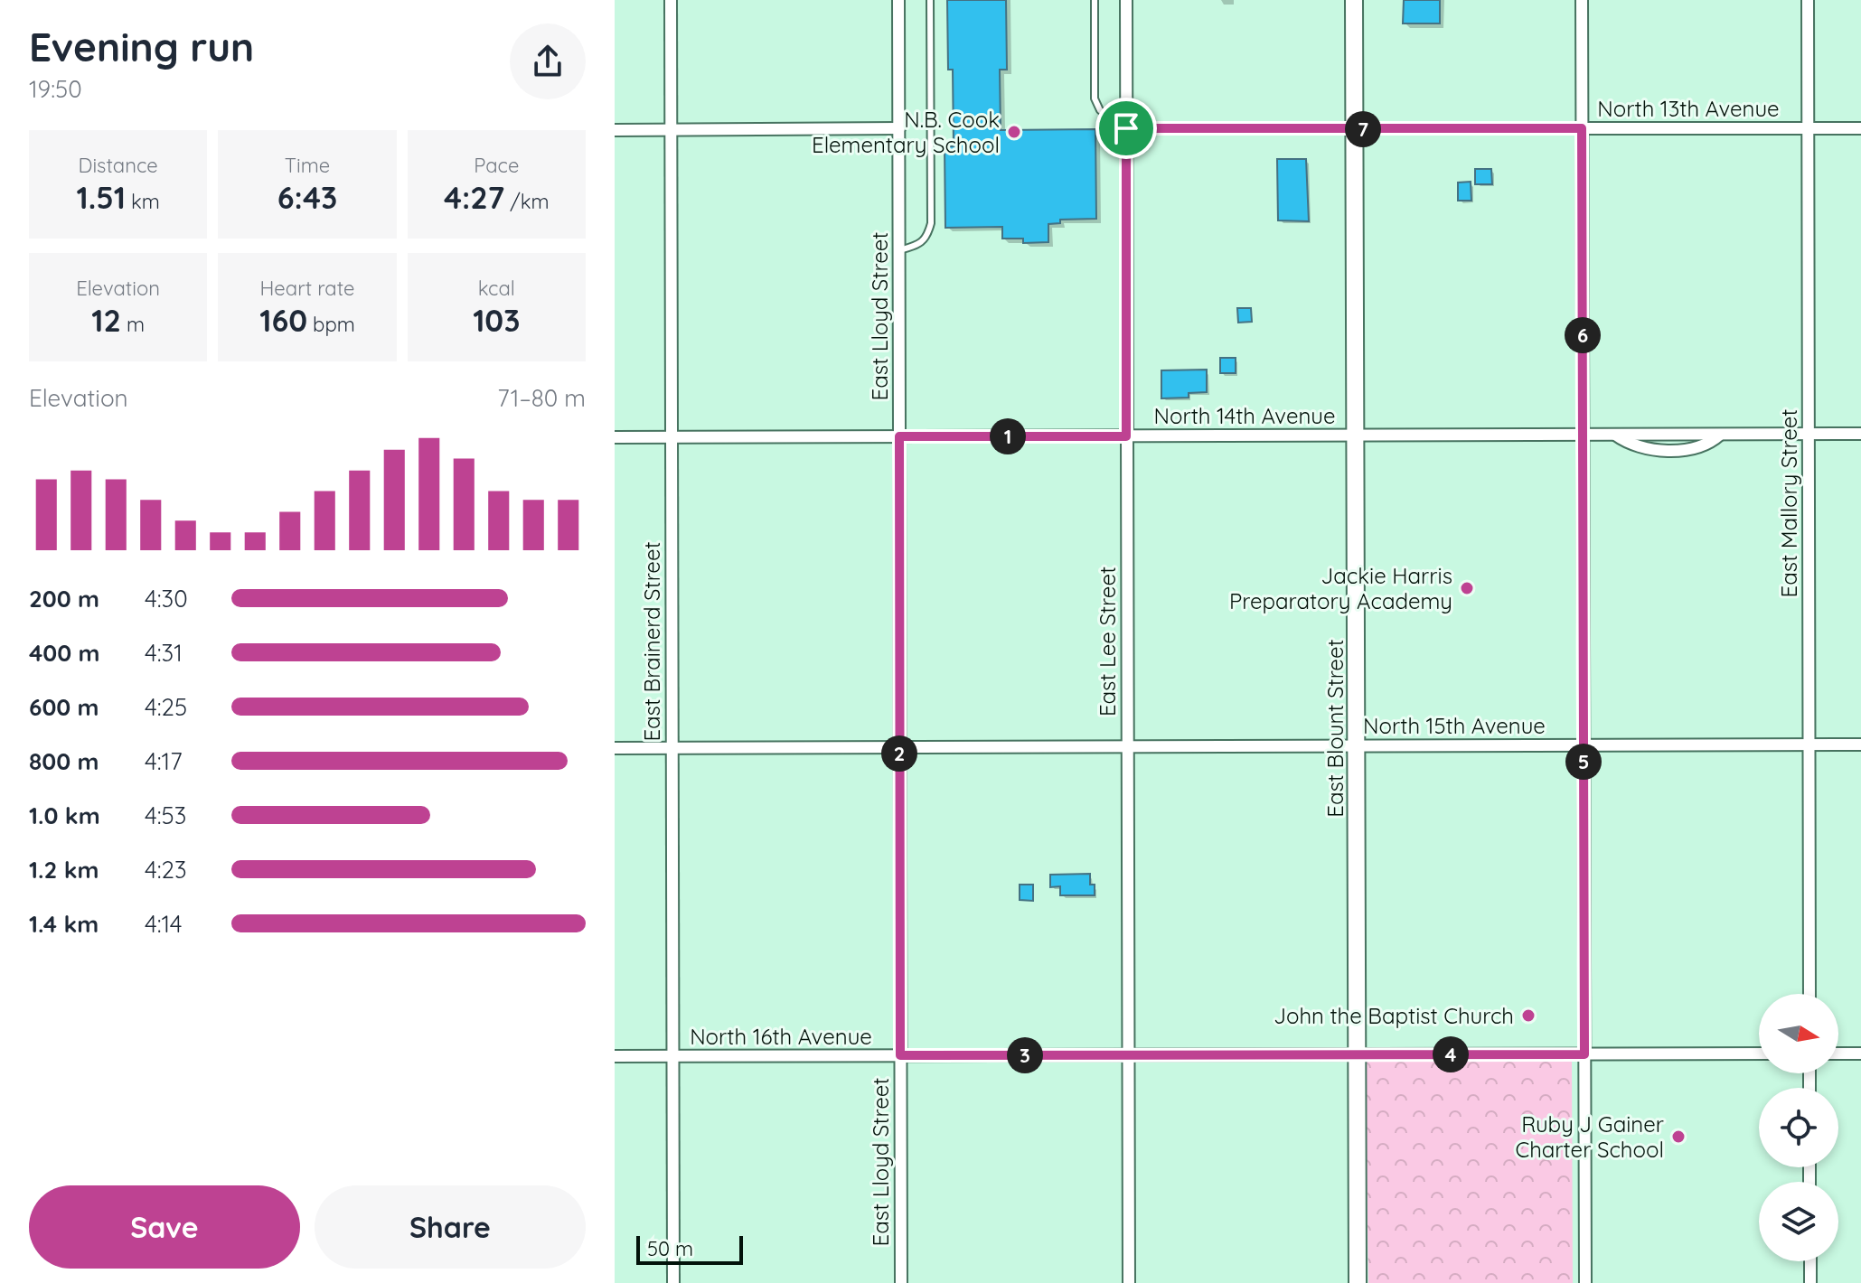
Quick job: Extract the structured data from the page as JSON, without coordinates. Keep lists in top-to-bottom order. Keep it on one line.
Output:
{"streets":{"street":["North 13th Avenue","East Lloyd Street","North 14th Avenue","East Mallory Street","East Brainerd Street","East Lee Street","North 15th Avenue","East Blount Street","North 16th Avenue"]},"crossings":[["North 13th Avenue","East Mallory Street"],["North 13th Avenue","East Lee Street"],["North 13th Avenue","East Blount Street"],["East Lloyd Street","North 14th Avenue"],["East Lloyd Street","North 15th Avenue"],["East Lloyd Street","North 16th Avenue"],["North 14th Avenue","East Mallory Street"],["North 14th Avenue","East Brainerd Street"],["North 14th Avenue","East Lee Street"],["North 14th Avenue","East Blount Street"],["East Mallory Street","North 15th Avenue"],["East Brainerd Street","North 15th Avenue"],["East Brainerd Street","North 16th Avenue"],["East Lee Street","North 15th Avenue"],["East Lee Street","North 16th Avenue"],["North 15th Avenue","East Blount Street"],["East Blount Street","North 16th Avenue"]],"places":["N.B. Cook Elementary School","Jackie Harris Preparatory Academy","John the Baptist Church","Ruby J Gainer Charter School"],"scale_bar":"50 m","north":"right","page":{"heading":["Evening run","19:50"],"pins":["7","6","1","2","5","4","3"],"stats":[["Distance","1.51 km"],["Time","6:43"],["Pace","4:27 /km"],["Elevation","12 m"],["Heart rate","160 bpm"],["kcal","103"]],"chart":["Elevation","71–80 m"],"list":[{"name":"200 m","note":"4:30"},{"name":"400 m","note":"4:31"},{"name":"600 m","note":"4:25"},{"name":"800 m","note":"4:17"},{"name":"1.0 km","note":"4:53"},{"name":"1.2 km","note":"4:23"},{"name":"1.4 km","note":"4:14"}],"buttons":["Save","Share"],"scale":"50 m"}}
